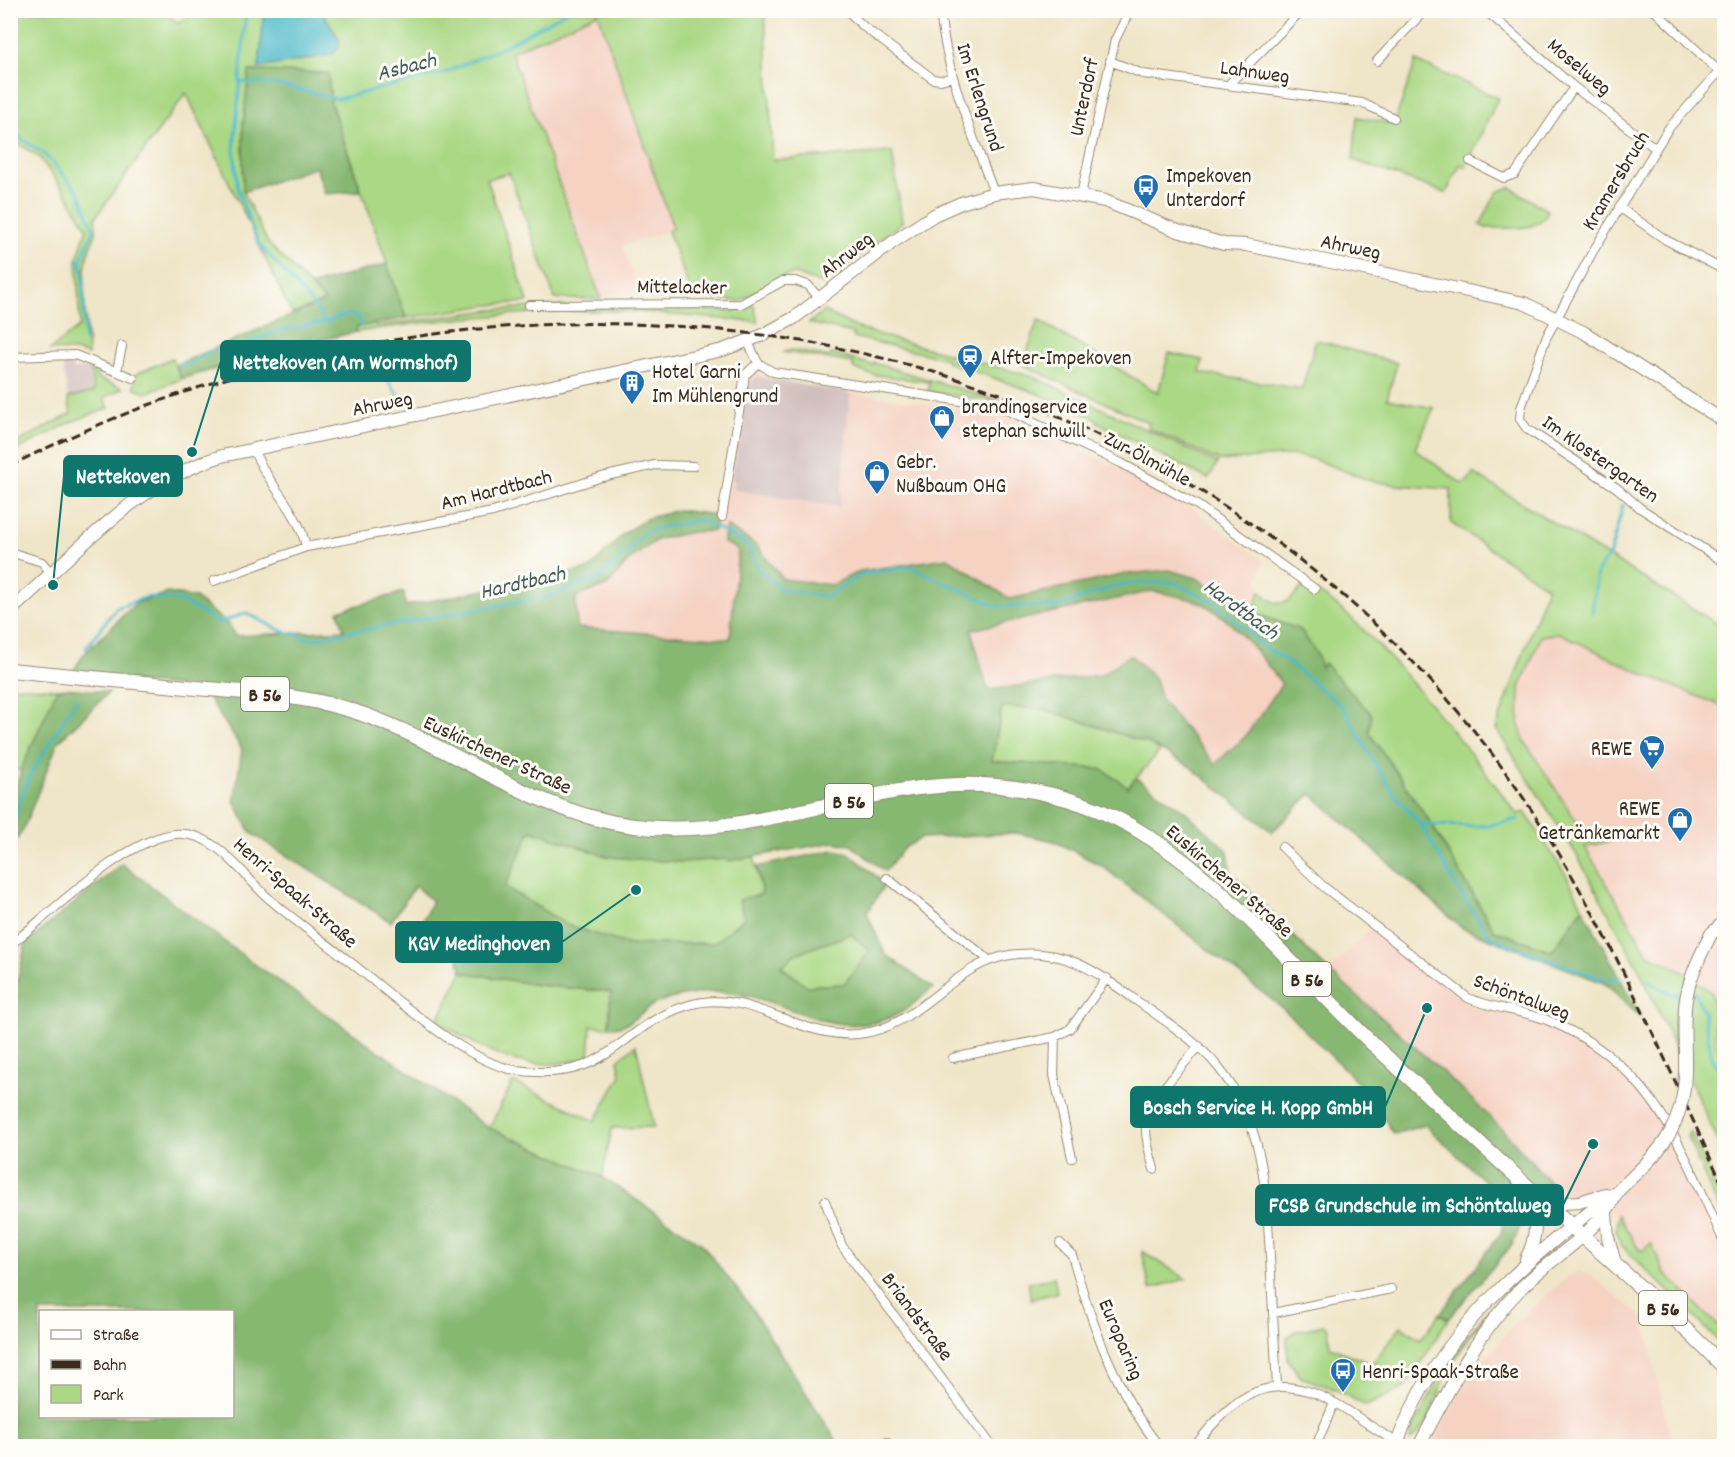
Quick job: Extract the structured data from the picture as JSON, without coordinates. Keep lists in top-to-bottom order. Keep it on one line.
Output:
{"streets":{"main road":["B 56","Euskirchener Straße"],"street":["Moselweg","Lahnweg","Im Erlengrund","Unterdorf","Kramersbruch","Ahrweg","Mittelacker","Zur Ölmühle","Im Klostergarten","Am Hardtbach","Henri-Spaak-Straße","Schöntalweg","Briandstraße","Europaring"]},"crossings":[["Moselweg","Kramersbruch"],["Lahnweg","Unterdorf"],["Im Erlengrund","Ahrweg"],["Unterdorf","Ahrweg"],["Kramersbruch","Ahrweg"],["Kramersbruch","Im Klostergarten"],["Ahrweg","Mittelacker"],["Ahrweg","Im Klostergarten"]],"water":["Asbach","Hardtbach"],"places":{"bus stop":["Impekoven Unterdorf","Henri-Spaak-Straße"],"station":["Alfter-Impekoven"],"building":["Hotel Garni Im Mühlengrund"],"shop":["brandingservice stephan schwill","Gebr. Nußbaum OHG","REWE Getränkemarkt"],"other":["Nettekoven (Am Wormshof)","Nettekoven","KGV Medinghoven","Bosch Service H. Kopp GmbH","FCSB Grundschule im Schöntalweg"],"supermarket":["REWE"]},"legend":["Straße","Bahn","Park"]}
